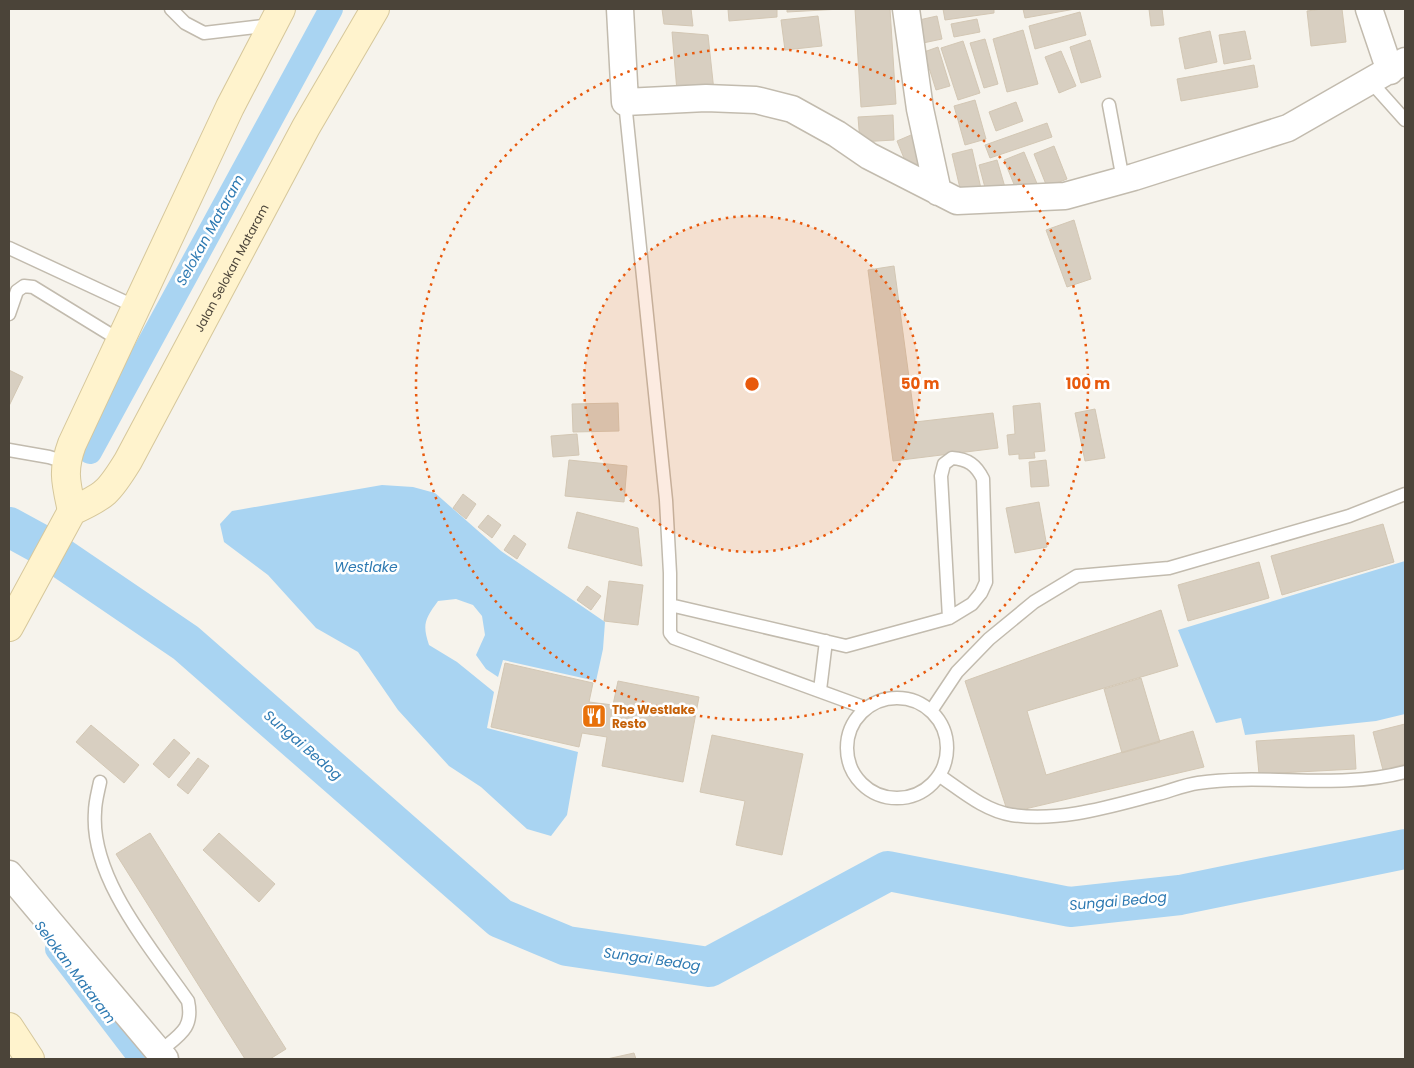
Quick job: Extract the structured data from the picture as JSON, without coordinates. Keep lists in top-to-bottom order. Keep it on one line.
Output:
{"streets":{"street":["Jalan Selokan Mataram"]},"water":["Selokan Mataram","Westlake","Sungai Bedog"],"places":{"restaurant":["The Westlake Resto"]},"rings":["50 m","100 m"]}
